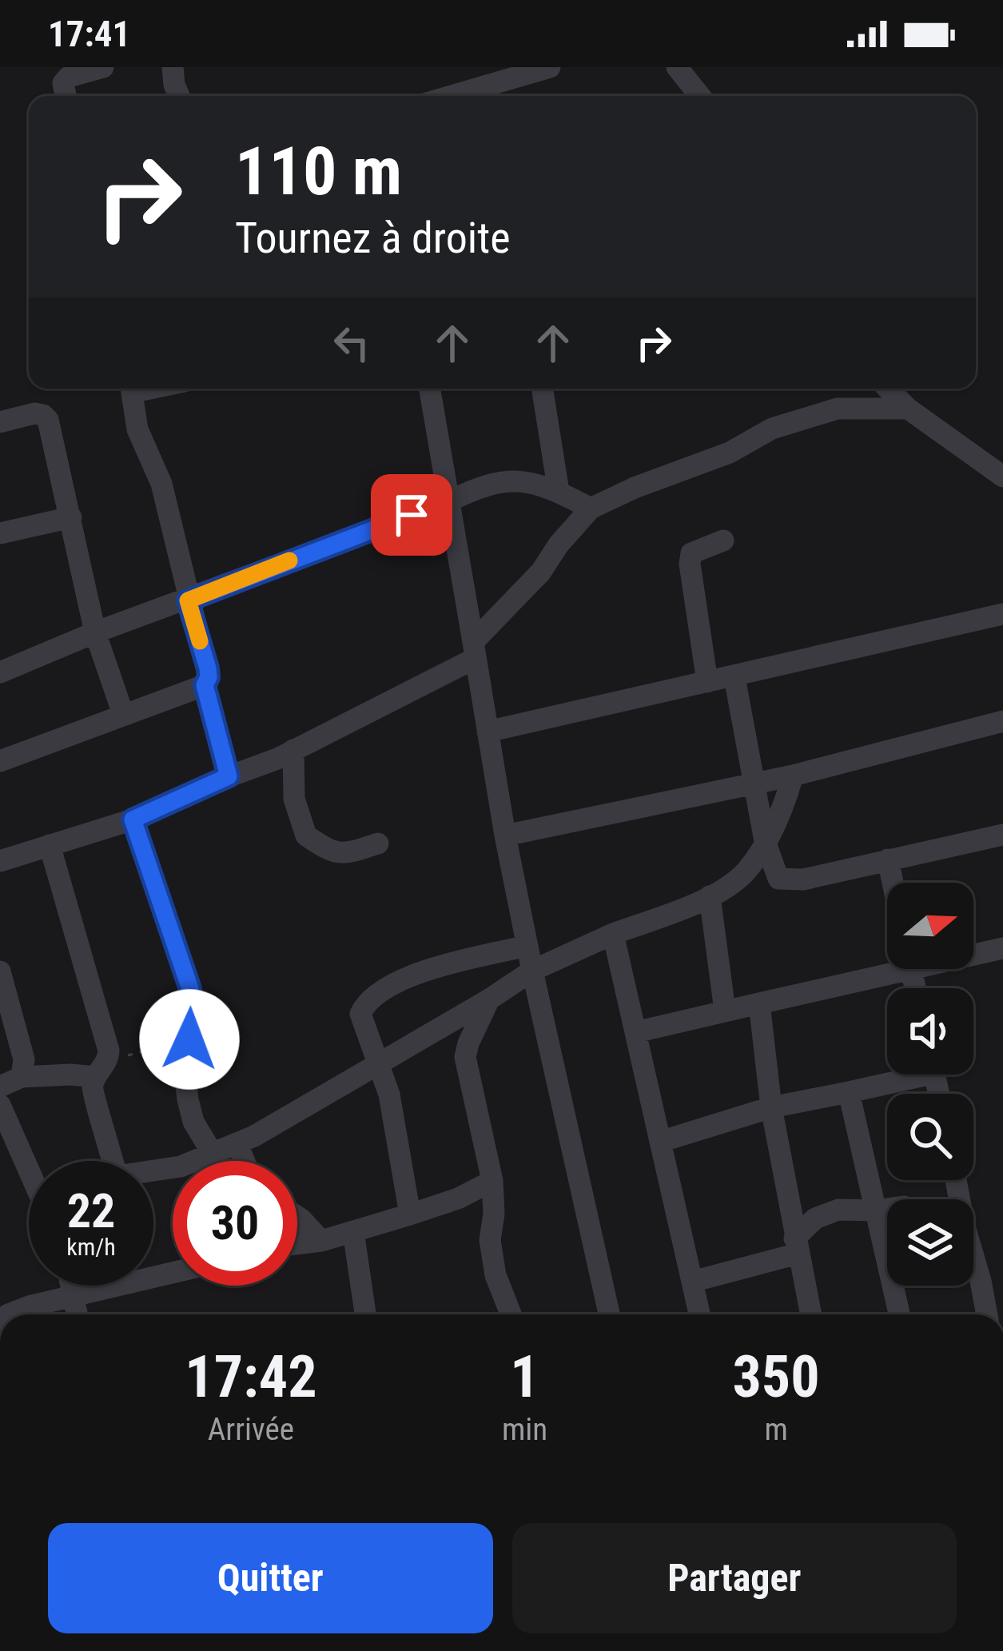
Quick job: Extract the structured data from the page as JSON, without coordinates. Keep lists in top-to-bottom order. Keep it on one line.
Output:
{"north":"right","page":{"status":"17:41","turn":["110 m","Tournez à droite"],"speed":"22 km/h","limit":"30","eta":["17:42","Arrivée","1","min","350","m"],"buttons":["Quitter","Partager"]}}
